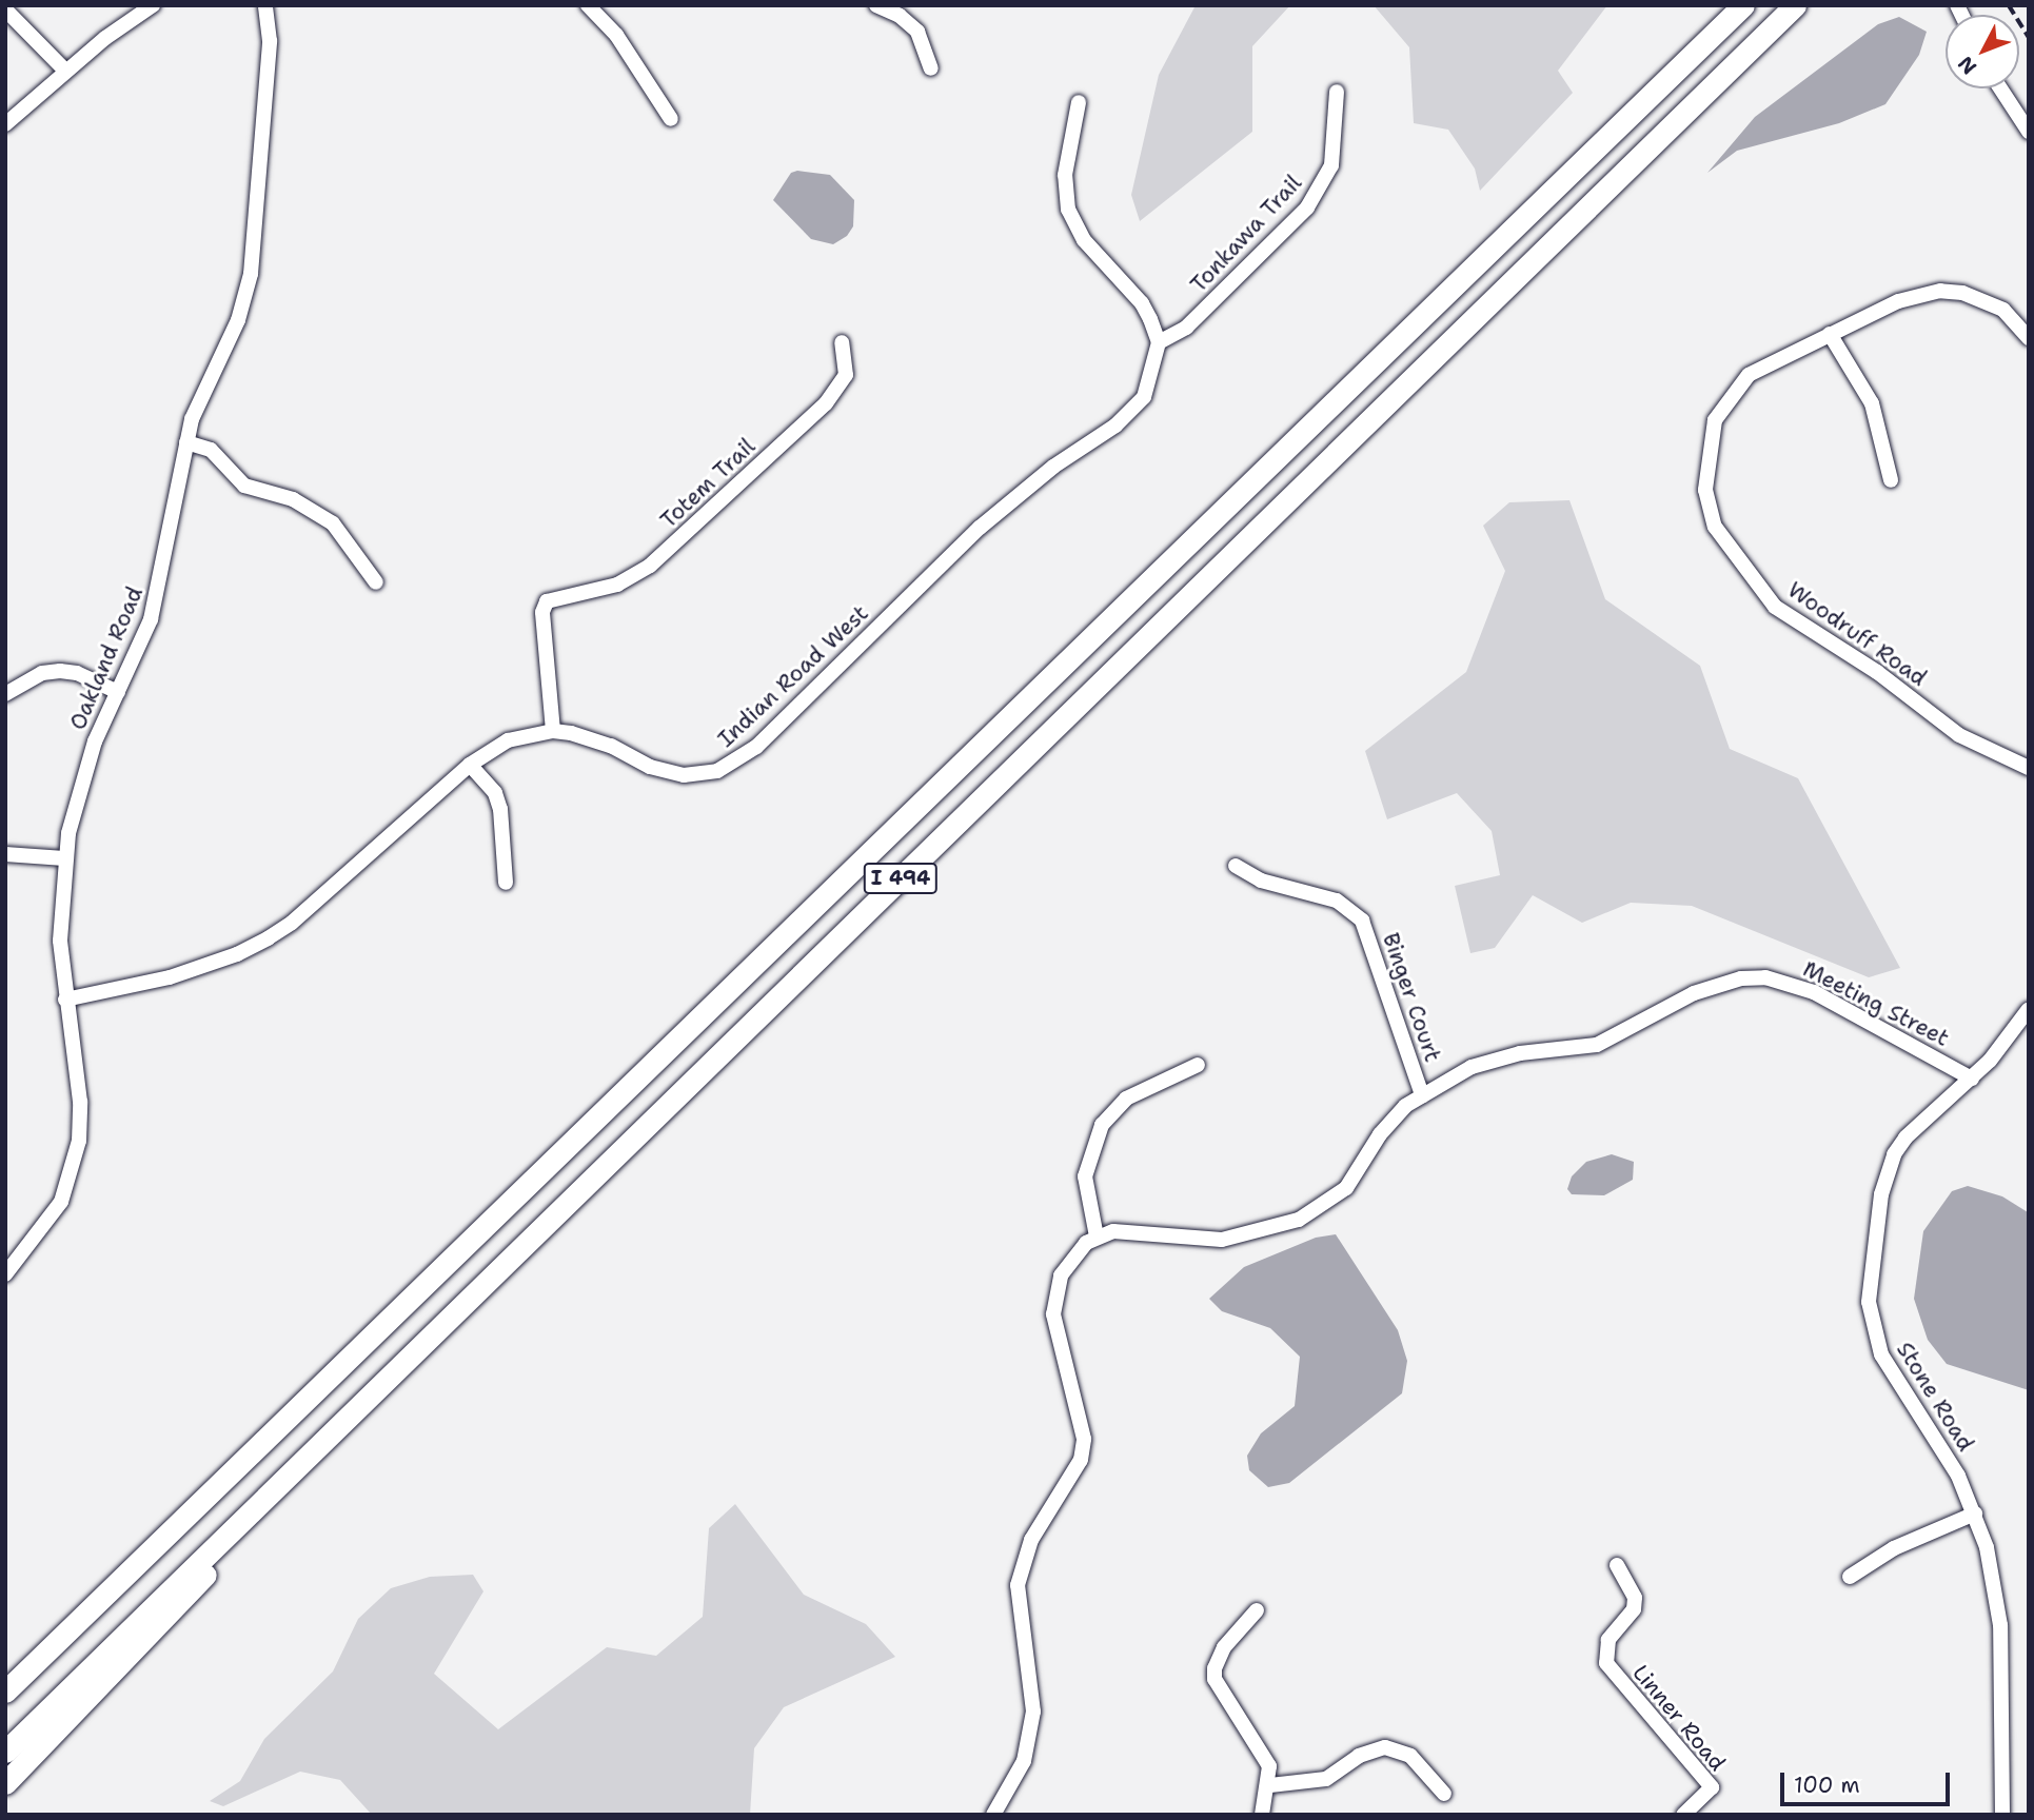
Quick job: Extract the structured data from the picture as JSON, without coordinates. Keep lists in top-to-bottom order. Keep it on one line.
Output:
{"streets":{"highway":["I 494"],"street":["Tonkawa Trail","Totem Trail","Woodruff Road","Oakland Road","Indian Road West","Binger Court","Meeting Street","Stone Road","Linner Road"]},"crossings":[["Tonkawa Trail","Indian Road West"],["Totem Trail","Indian Road West"],["Oakland Road","Indian Road West"],["Binger Court","Meeting Street"],["Meeting Street","Stone Road"]],"scale_bar":"100 m","north":"bottom left"}
